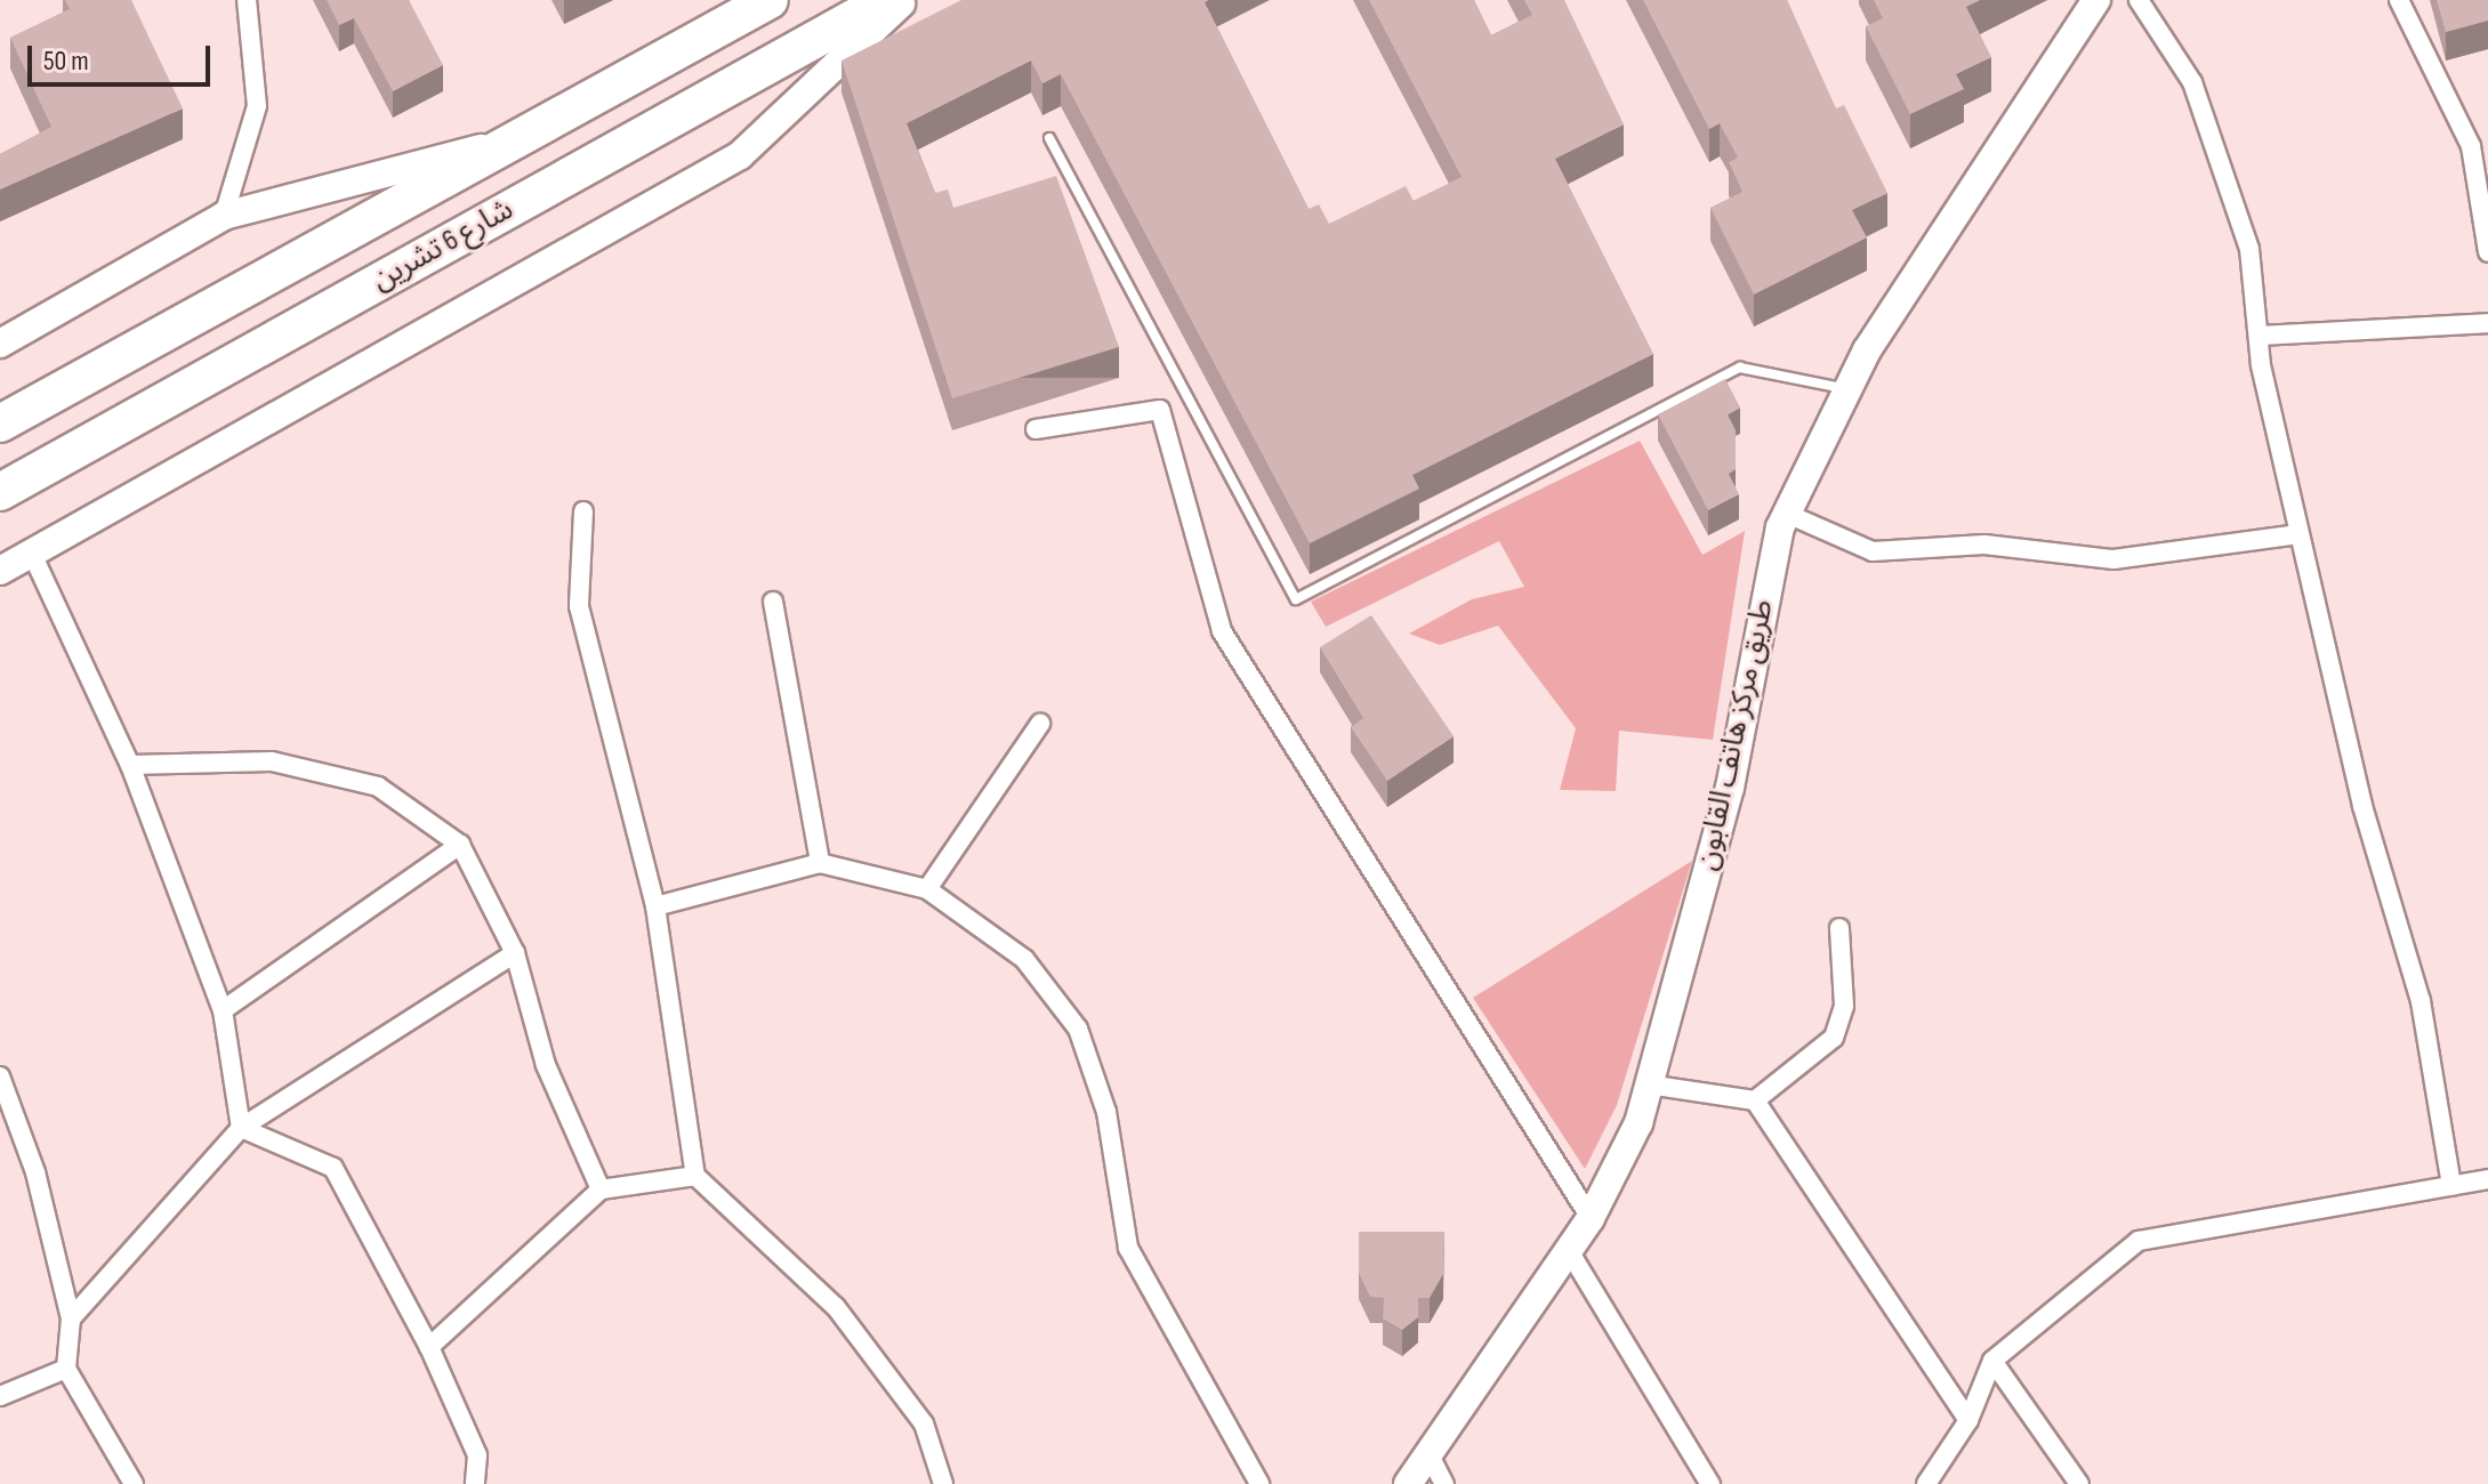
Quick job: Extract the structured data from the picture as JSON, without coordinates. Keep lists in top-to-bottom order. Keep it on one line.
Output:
{"streets":{"highway":["شارع 6 تشرين"],"main road":["طريق مركز هاتف القابون"]},"scale_bar":"50 m"}
